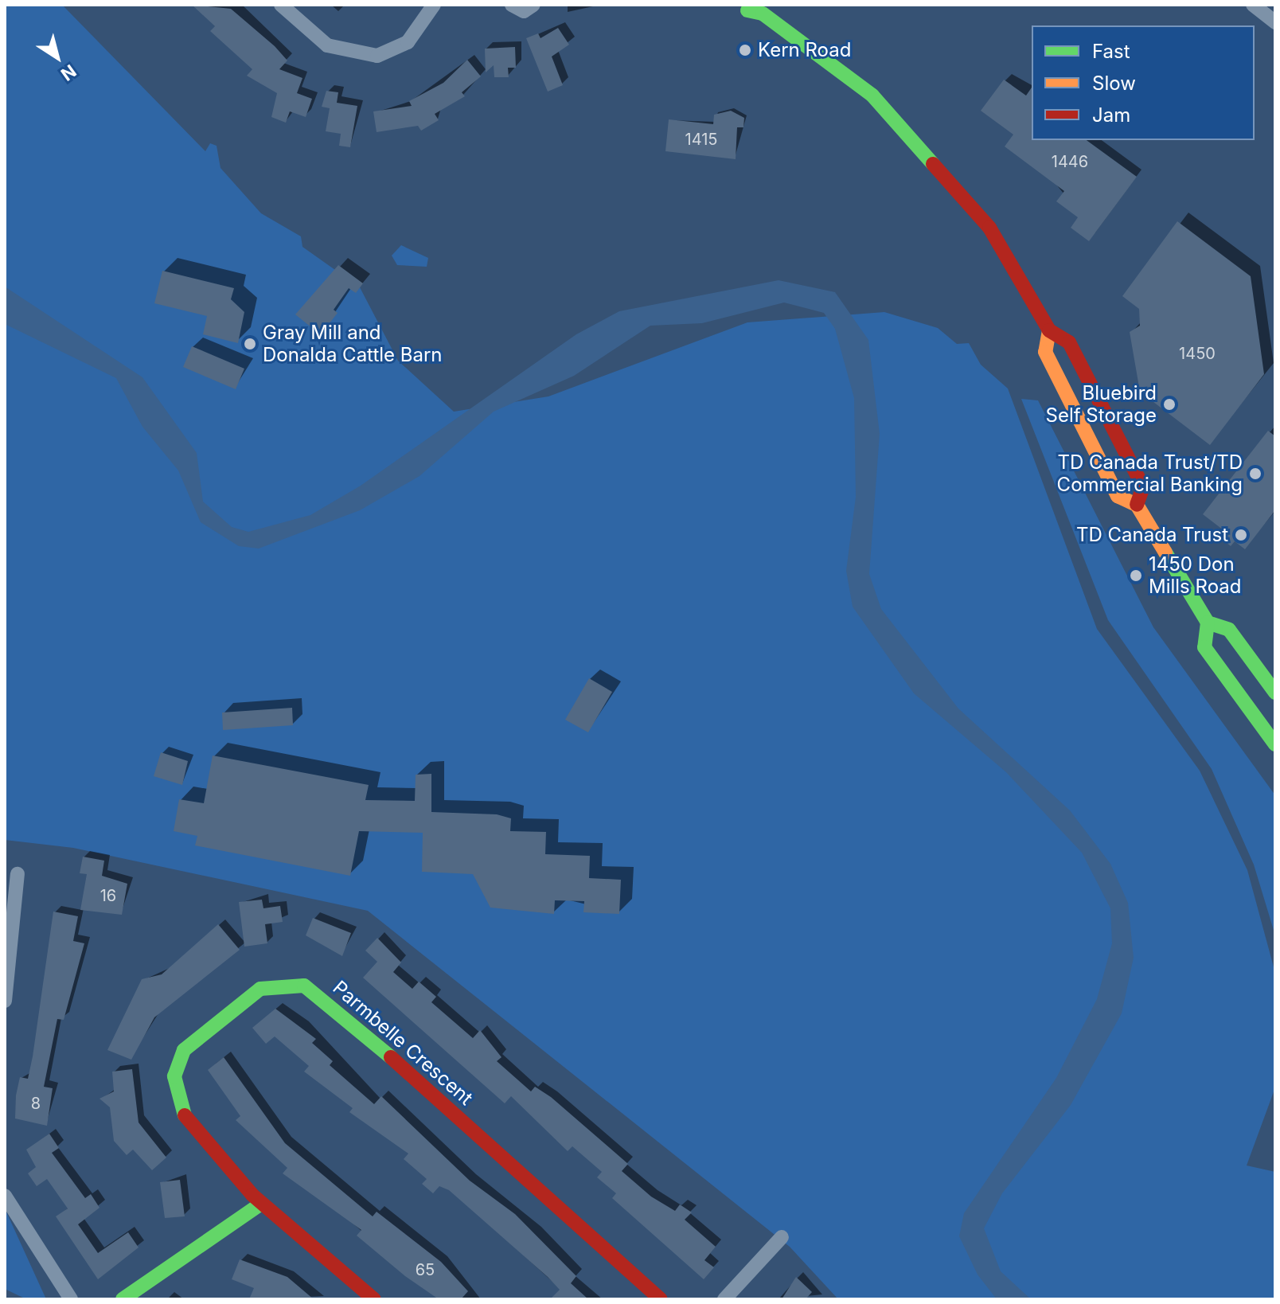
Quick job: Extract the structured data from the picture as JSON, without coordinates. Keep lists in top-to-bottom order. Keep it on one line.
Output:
{"streets":{"main road":["Parmbelle Crescent"]},"places":["Kern Road","Gray Mill and Donalda Cattle Barn","Bluebird Self Storage","TD Canada Trust/TD Commercial Banking","TD Canada Trust","1450 Don Mills Road"],"house_numbers":["1415","1446","1450","16","8","65"],"legend":["Fast","Slow","Jam"],"north":"bottom right"}
